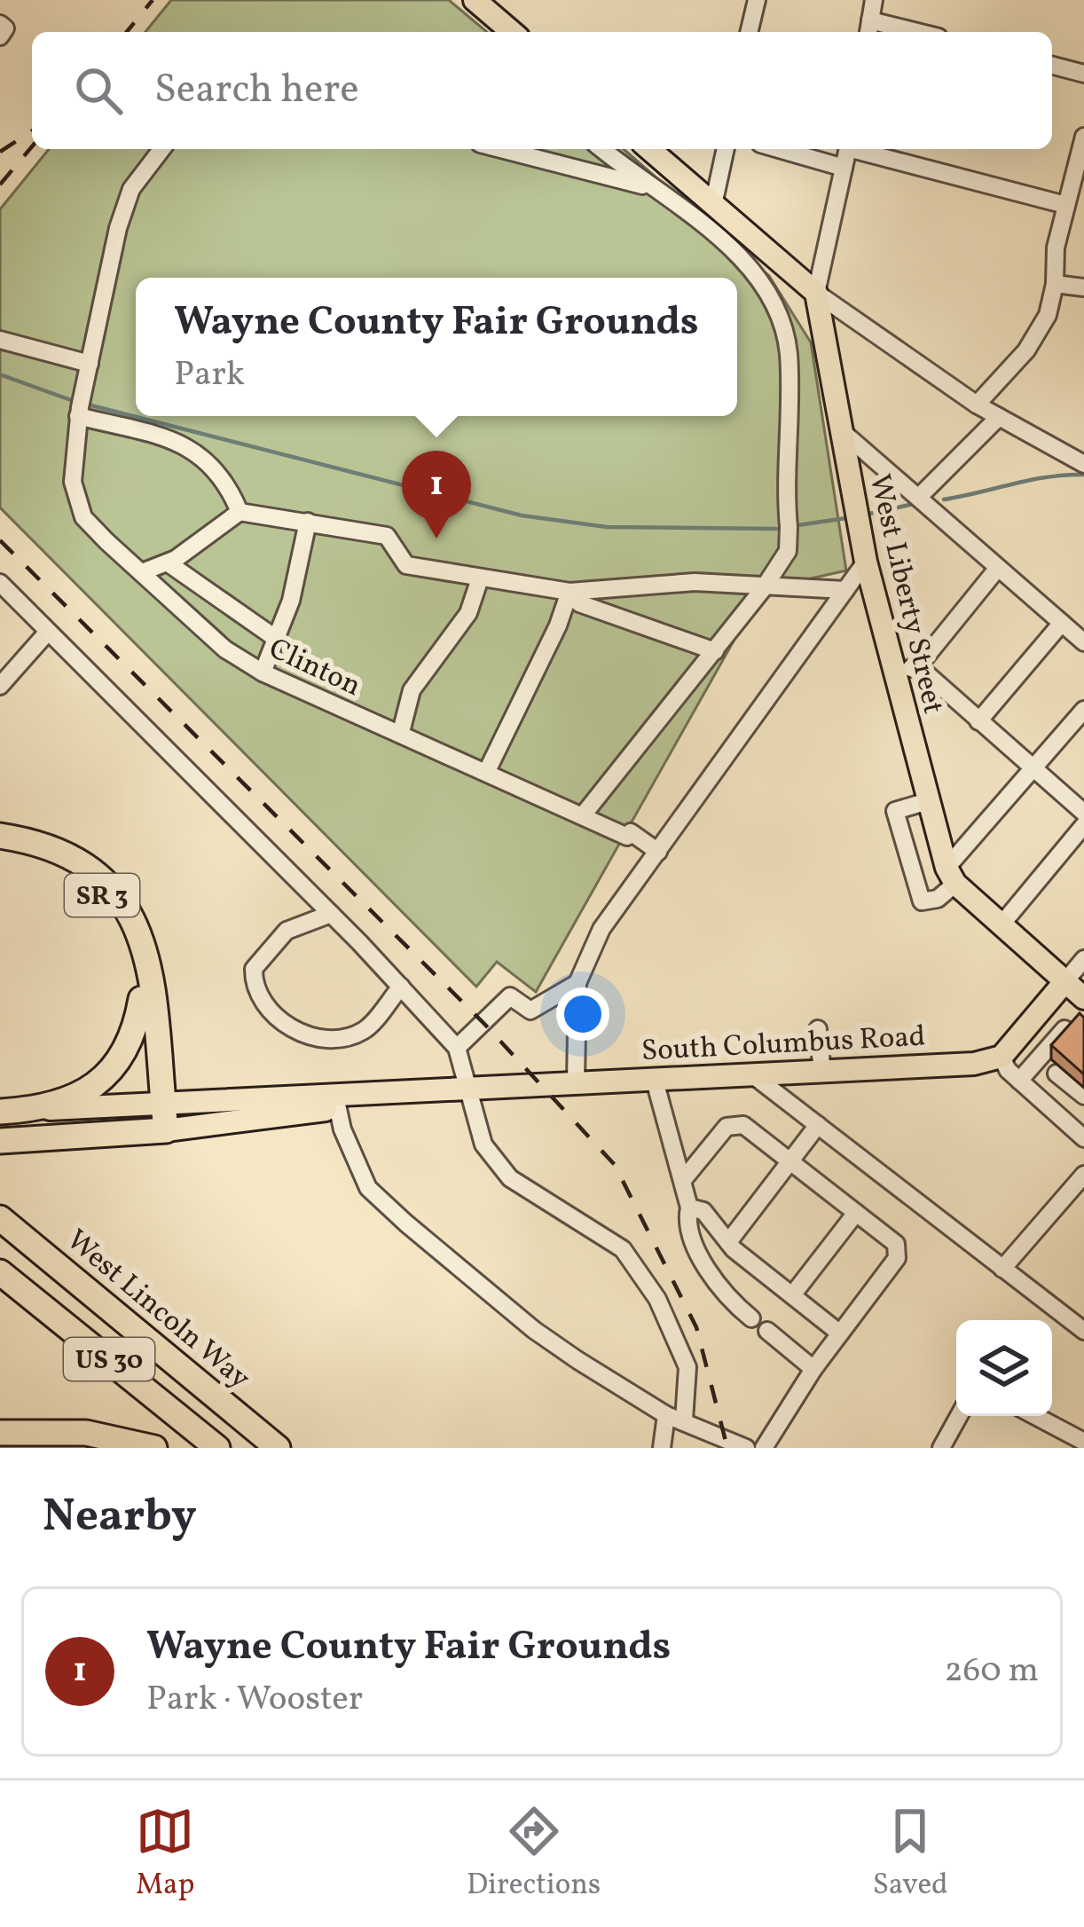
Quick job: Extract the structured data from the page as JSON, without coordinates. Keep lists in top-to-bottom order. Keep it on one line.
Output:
{"streets":{"highway":["SR 3","South Columbus Road","West Lincoln Way","US 30"],"main road":["West Liberty Street"],"street":["Clinton"]},"crossings":[["SR 3","South Columbus Road"]],"page":{"search":"Search here","popup":["Wayne County Fair Grounds","Park"],"pins":"1","heading":"Nearby","list":[{"mark":"1","name":"Wayne County Fair Grounds","note":"Park · Wooster","value":"260 m"}],"nav":["Map","Directions","Saved"]}}
